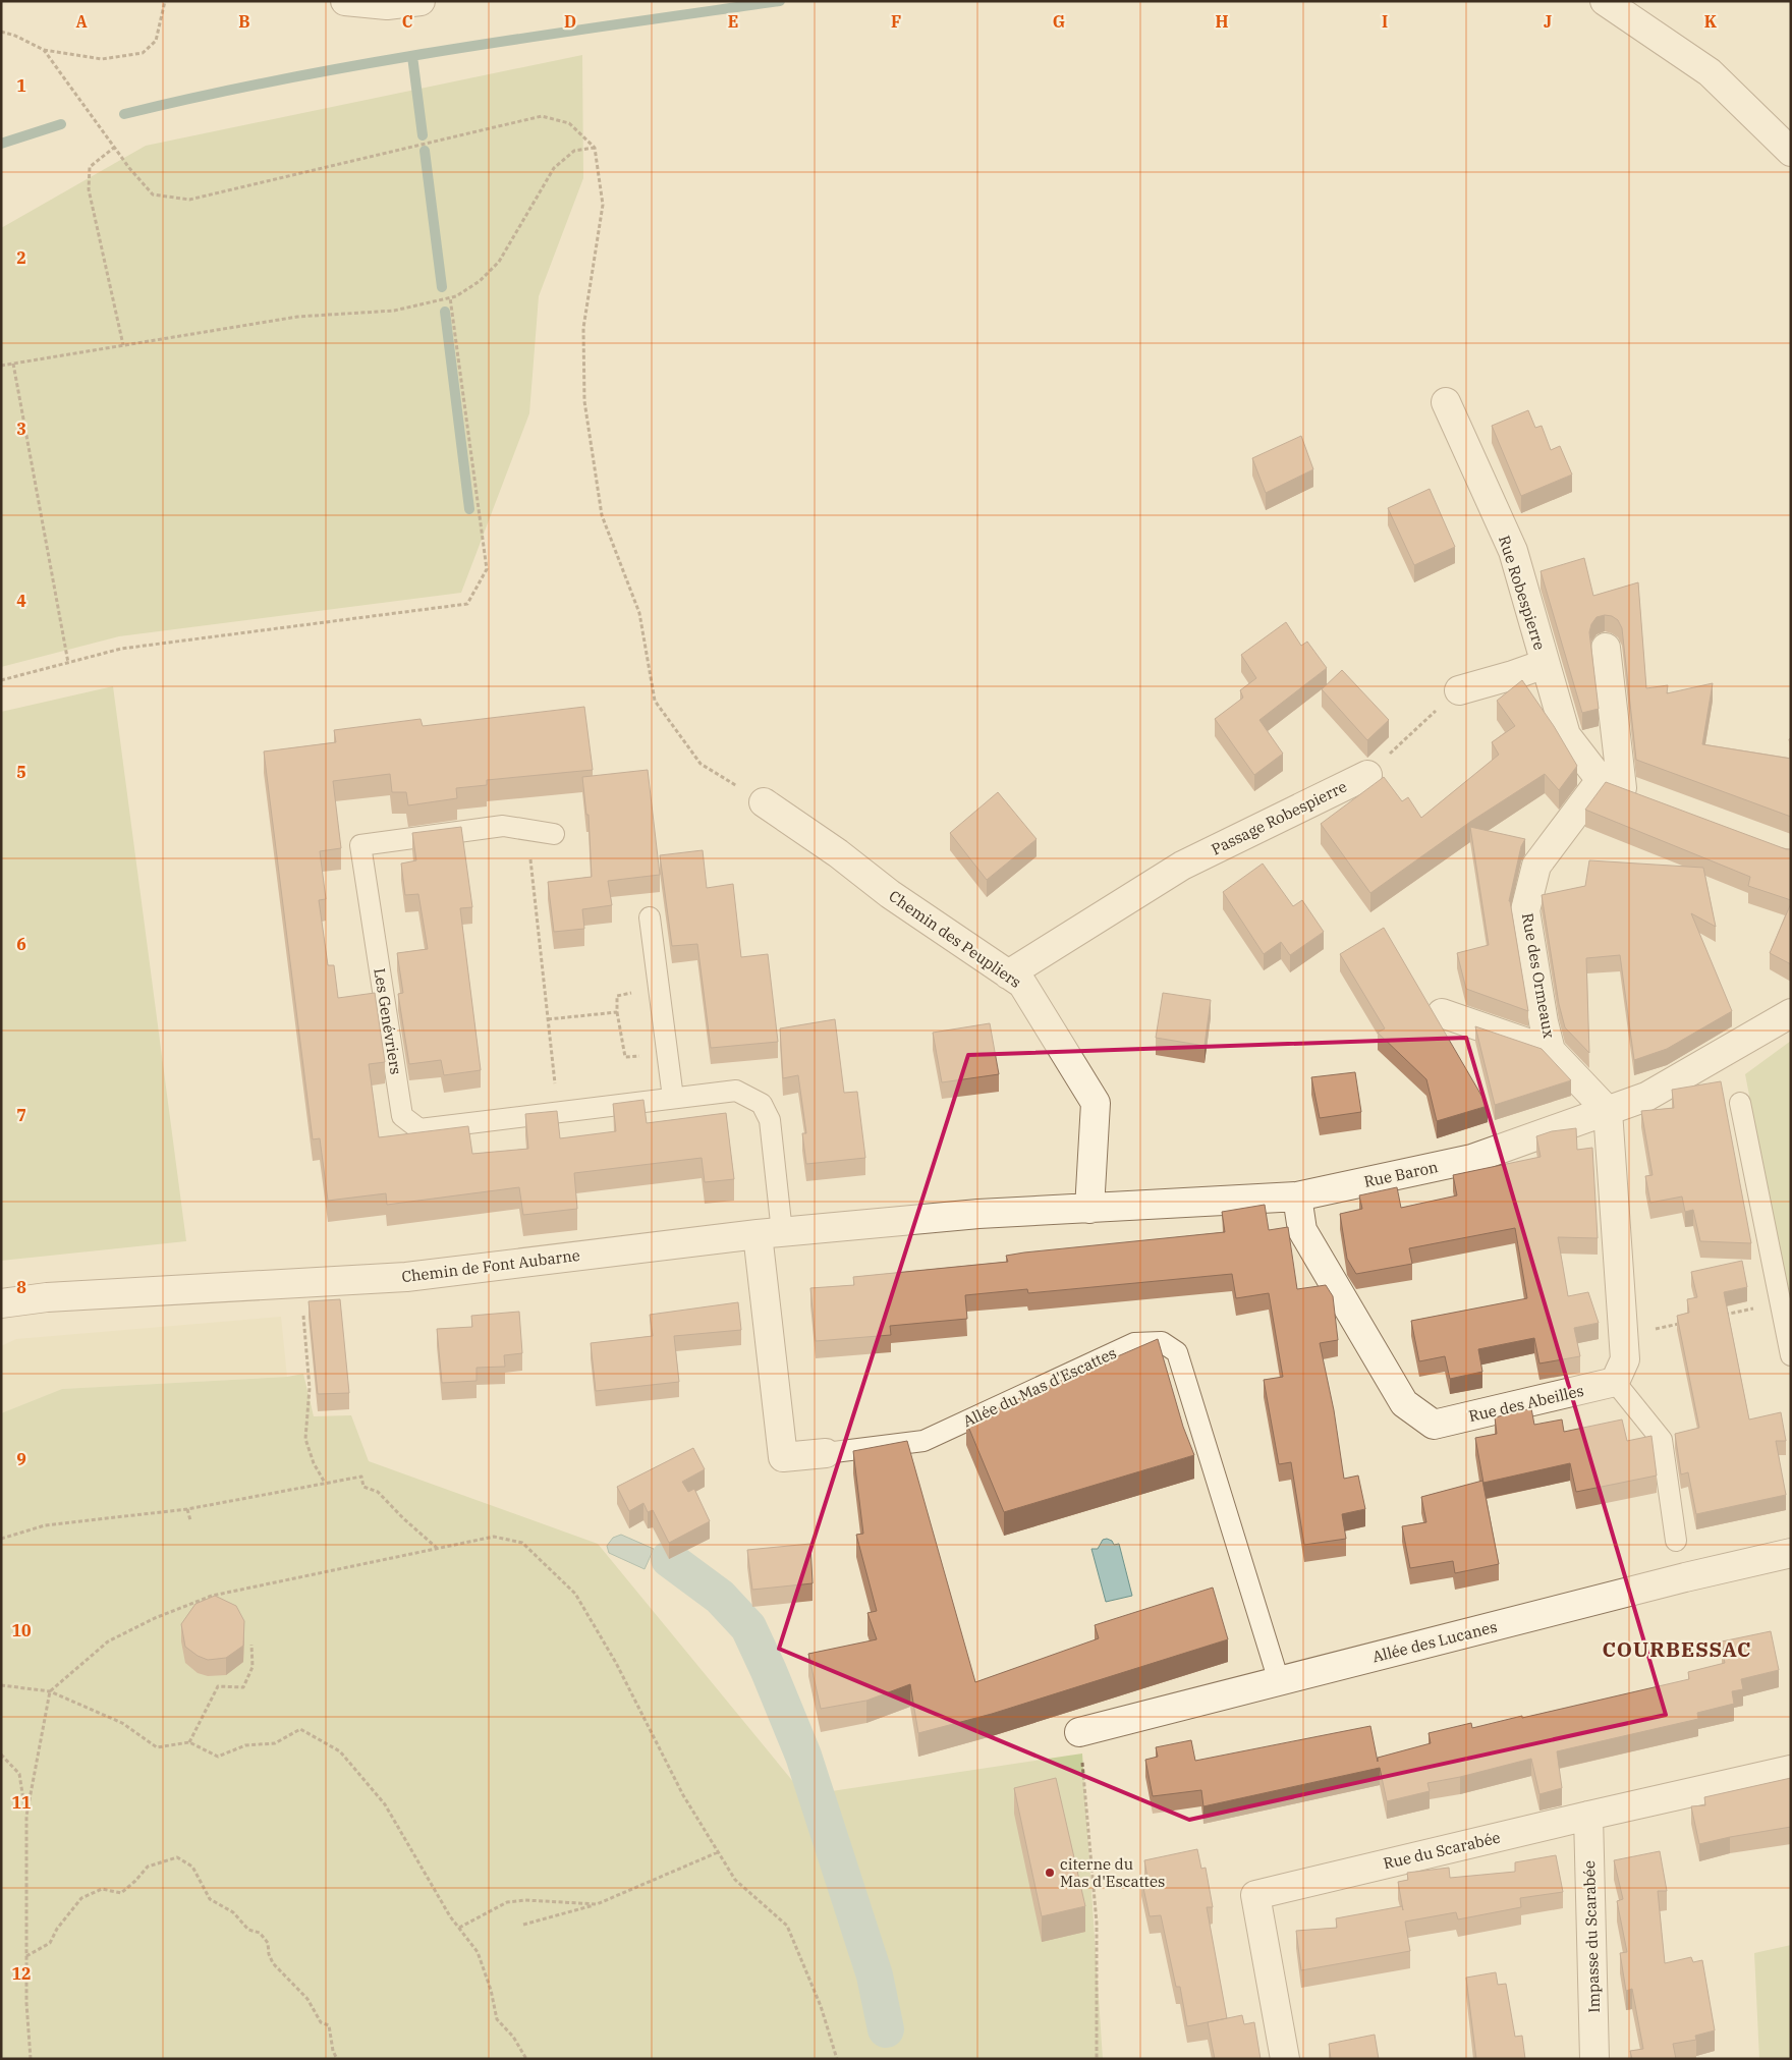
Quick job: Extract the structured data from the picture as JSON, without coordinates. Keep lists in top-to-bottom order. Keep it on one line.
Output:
{"streets":{"street":["Rue Robespierre","Passage Robespierre","Chemin des Peupliers","Rue des Ormeaux","Rue Baron","Chemin de Font Aubarne","Allée du Mas d'Escattes","Rue des Abeilles","Allée des Lucanes","Rue du Scarabée","Impasse du Scarabée"],"lane":["Les Genévriers"]},"crossings":[["Rue Robespierre","Rue des Ormeaux"],["Passage Robespierre","Chemin des Peupliers"],["Chemin des Peupliers","Rue Baron"],["Rue des Ormeaux","Rue Baron"],["Les Genévriers","Chemin de Font Aubarne"],["Les Genévriers","Allée du Mas d'Escattes"],["Rue Baron","Chemin de Font Aubarne"],["Rue Baron","Rue des Abeilles"],["Chemin de Font Aubarne","Allée du Mas d'Escattes"],["Allée du Mas d'Escattes","Allée des Lucanes"],["Rue du Scarabée","Impasse du Scarabée"]],"districts":["COURBESSAC"],"places":["citerne du Mas d'Escattes"],"grid":{"columns":["A","B","C","D","E","F","G","H","I","J","K"],"rows":["1","2","3","4","5","6","7","8","9","10","11","12"]}}
